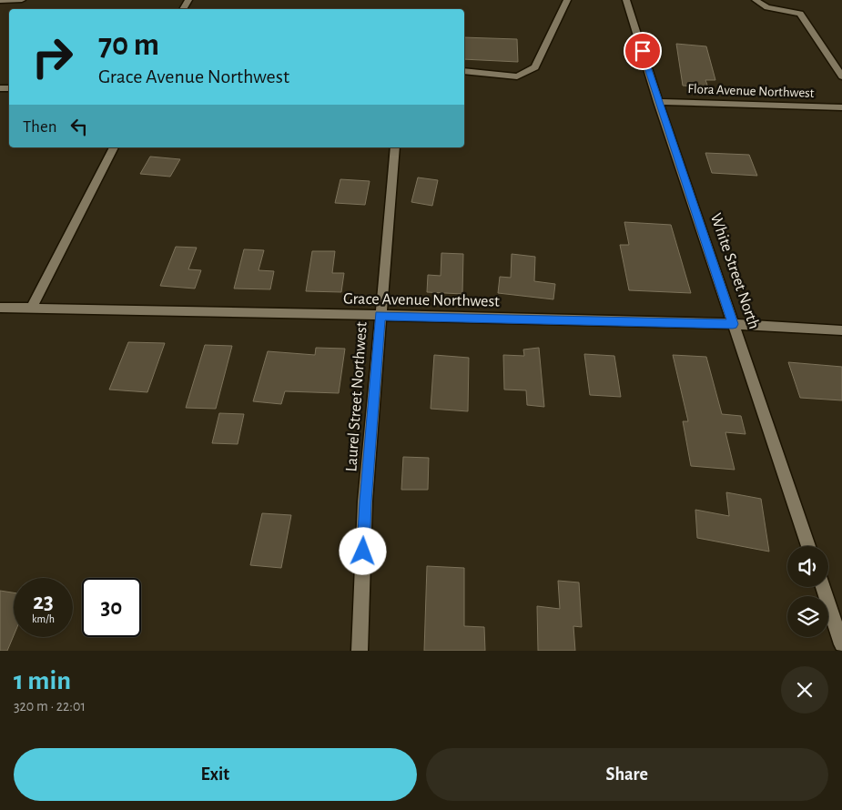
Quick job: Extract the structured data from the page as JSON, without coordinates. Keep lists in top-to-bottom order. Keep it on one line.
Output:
{"streets":{"street":["Flora Avenue Northwest","White Street North","Grace Avenue Northwest","Laurel Street Northwest"]},"crossings":[["Flora Avenue Northwest","White Street North"],["White Street North","Grace Avenue Northwest"],["Grace Avenue Northwest","Laurel Street Northwest"]],"page":{"turn":["70 m","Grace Avenue Northwest"],"then":"Then","speed":"23 km/h","limit":"30","heading":["1 min","320 m · 22:01"],"buttons":["Exit","Share"]}}
